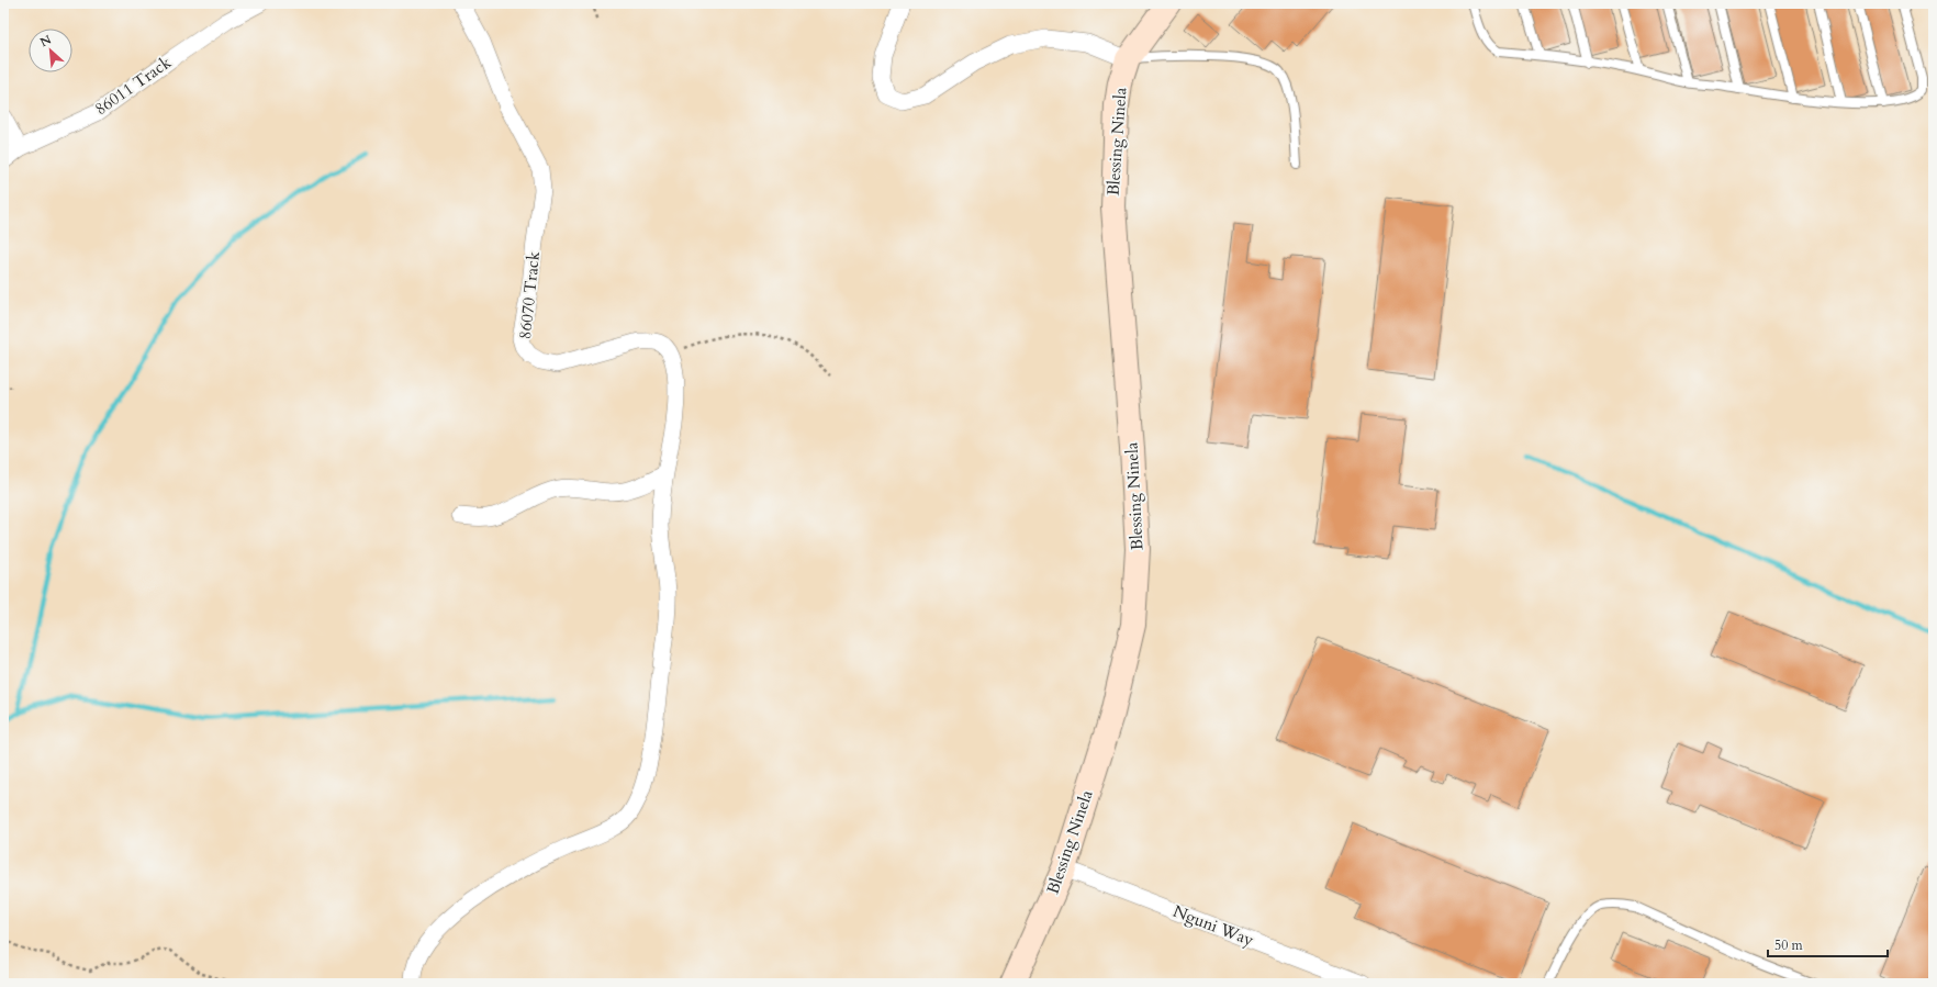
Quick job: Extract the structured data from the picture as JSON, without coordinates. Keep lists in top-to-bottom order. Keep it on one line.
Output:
{"streets":{"street":["86011 Track","Blessing Ninela","86070 Track","Nguni Way"]},"crossings":[["Blessing Ninela","Nguni Way"]],"scale_bar":"50 m","north":"top left"}
